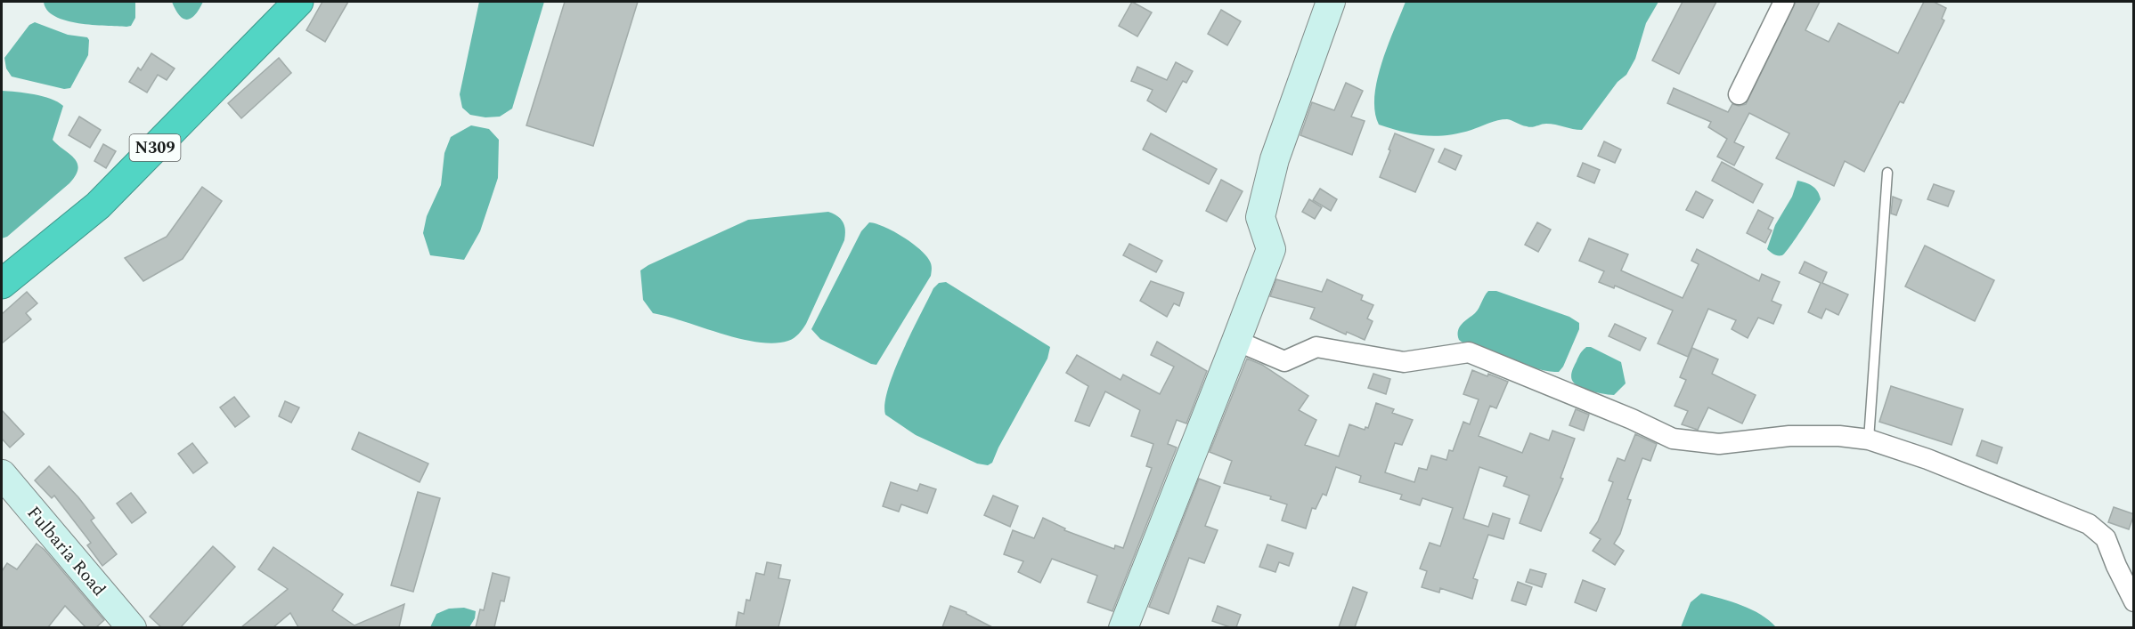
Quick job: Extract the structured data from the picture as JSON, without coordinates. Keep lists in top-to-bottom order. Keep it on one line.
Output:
{"streets":{"highway":["N309"],"street":["Fulbaria Road"]}}
